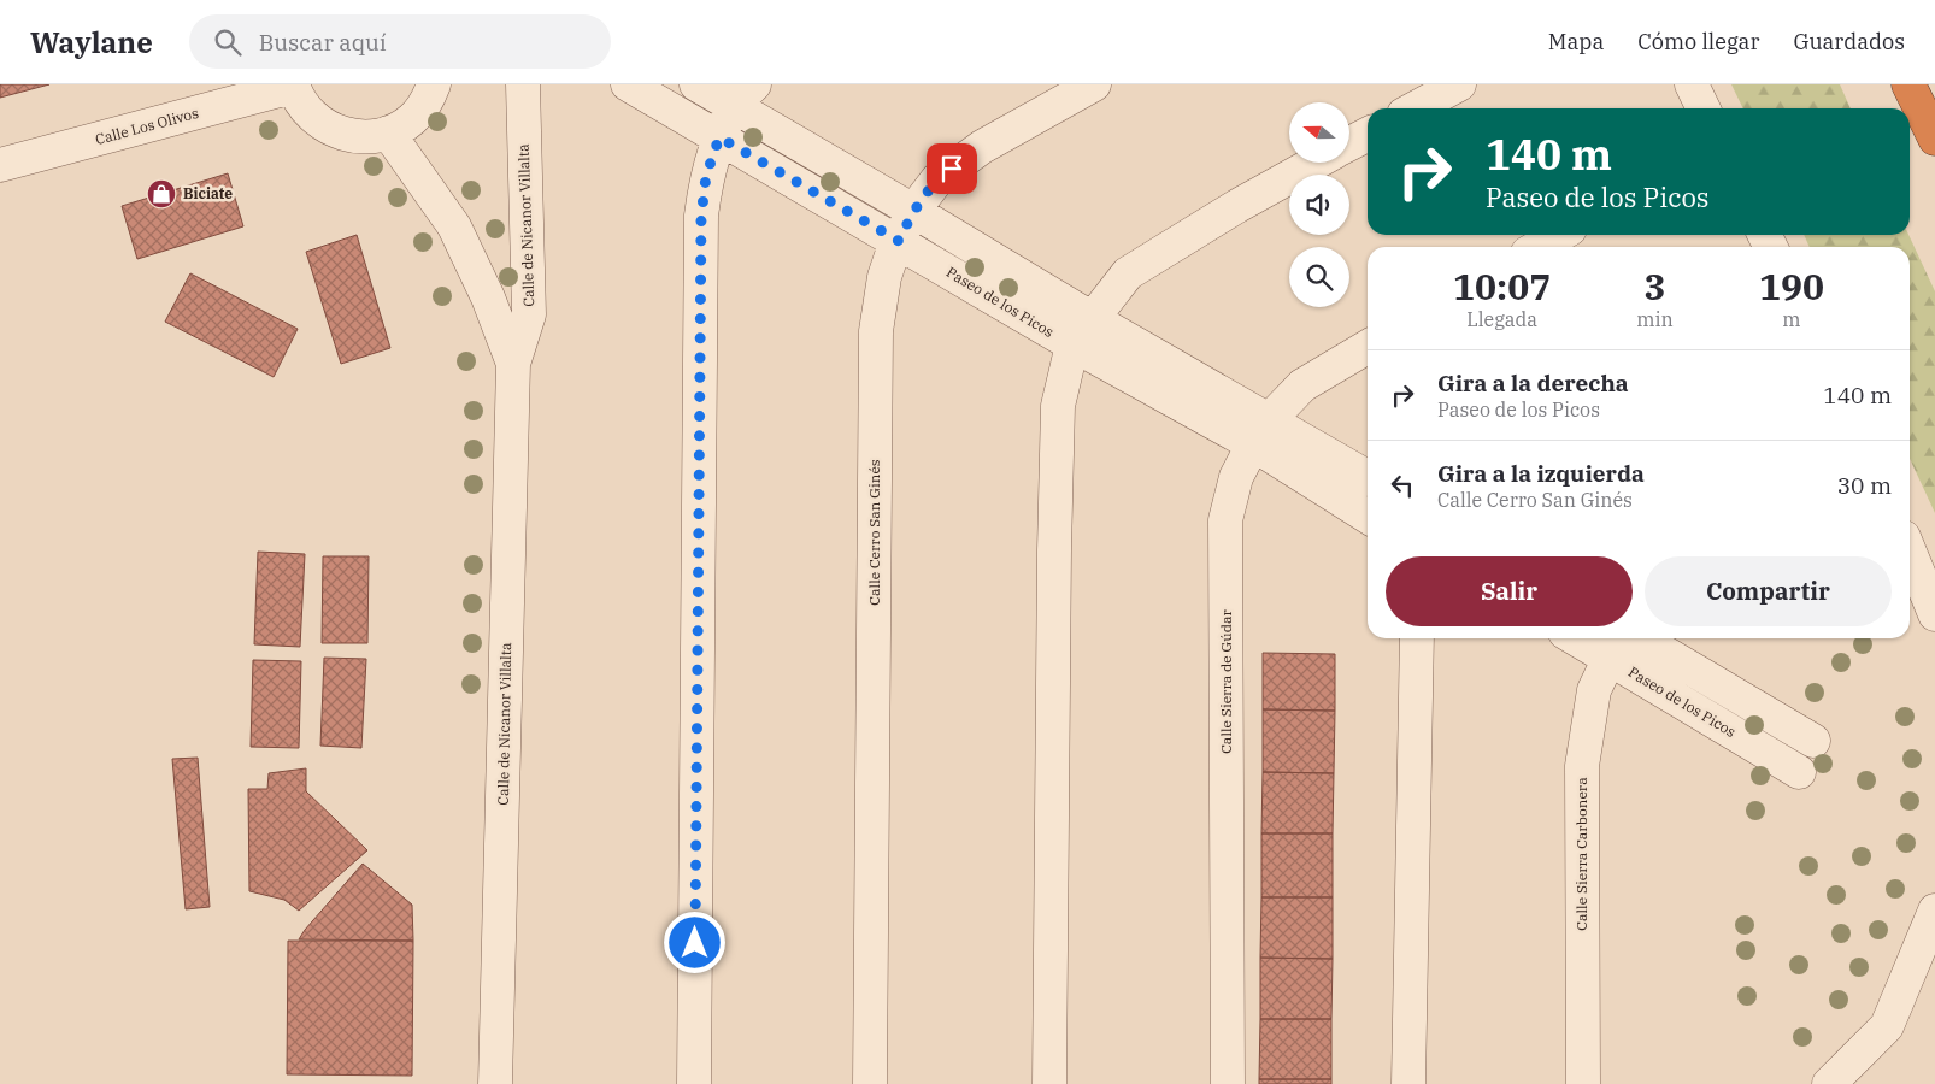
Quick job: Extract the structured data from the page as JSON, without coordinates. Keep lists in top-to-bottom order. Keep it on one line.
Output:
{"streets":{"street":["Calle Los Olivos","Calle de Nicanor Villalta","Paseo de los Picos","Calle Cerro San Ginés","Calle Sierra de Gúdar","Calle Sierra Carbonera"]},"crossings":[["Paseo de los Picos","Calle Cerro San Ginés"],["Paseo de los Picos","Calle Sierra de Gúdar"],["Paseo de los Picos","Calle Sierra Carbonera"]],"places":{"shop":["Biciate"]},"north":"left","page":{"header":"Waylane","search":"Buscar aquí","nav":["Mapa","Cómo llegar","Guardados"],"turn":["140 m","Paseo de los Picos"],"eta":["10:07","Llegada","3","min","190","m"],"list":[{"name":"Gira a la derecha","note":"Paseo de los Picos","value":"140 m"},{"name":"Gira a la izquierda","note":"Calle Cerro San Ginés","value":"30 m"}],"buttons":["Salir","Compartir"]}}
